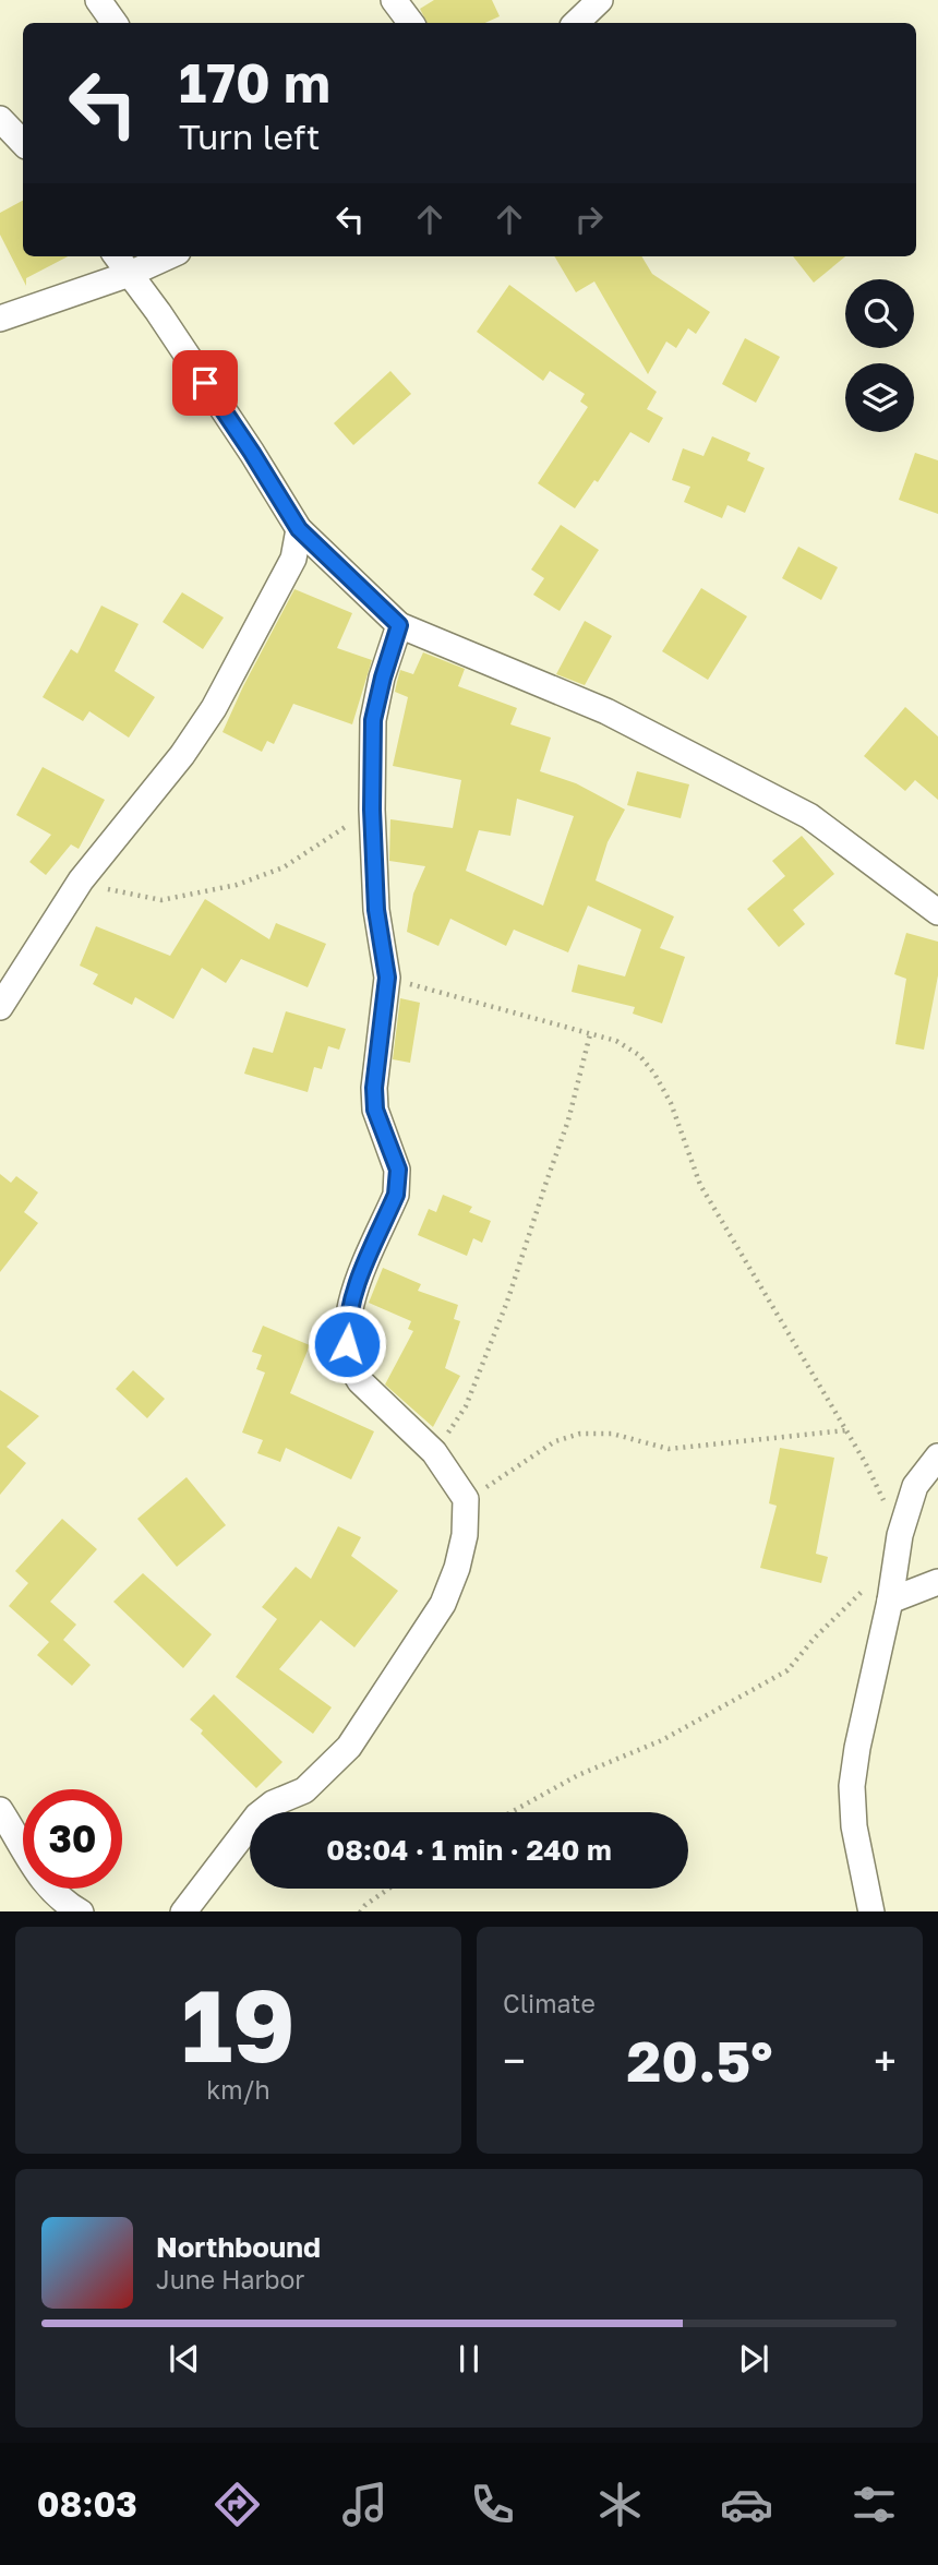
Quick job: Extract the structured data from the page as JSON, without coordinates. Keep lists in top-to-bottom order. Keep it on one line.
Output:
{"page":{"turn":["170 m","Turn left"],"limit":"30","trip":"08:04 · 1 min · 240 m","tile":[["19","km/h"],"Climate"],"heat":["−","20.5°","+"],"song":["Northbound","June Harbor"],"tabs":"08:03"}}
